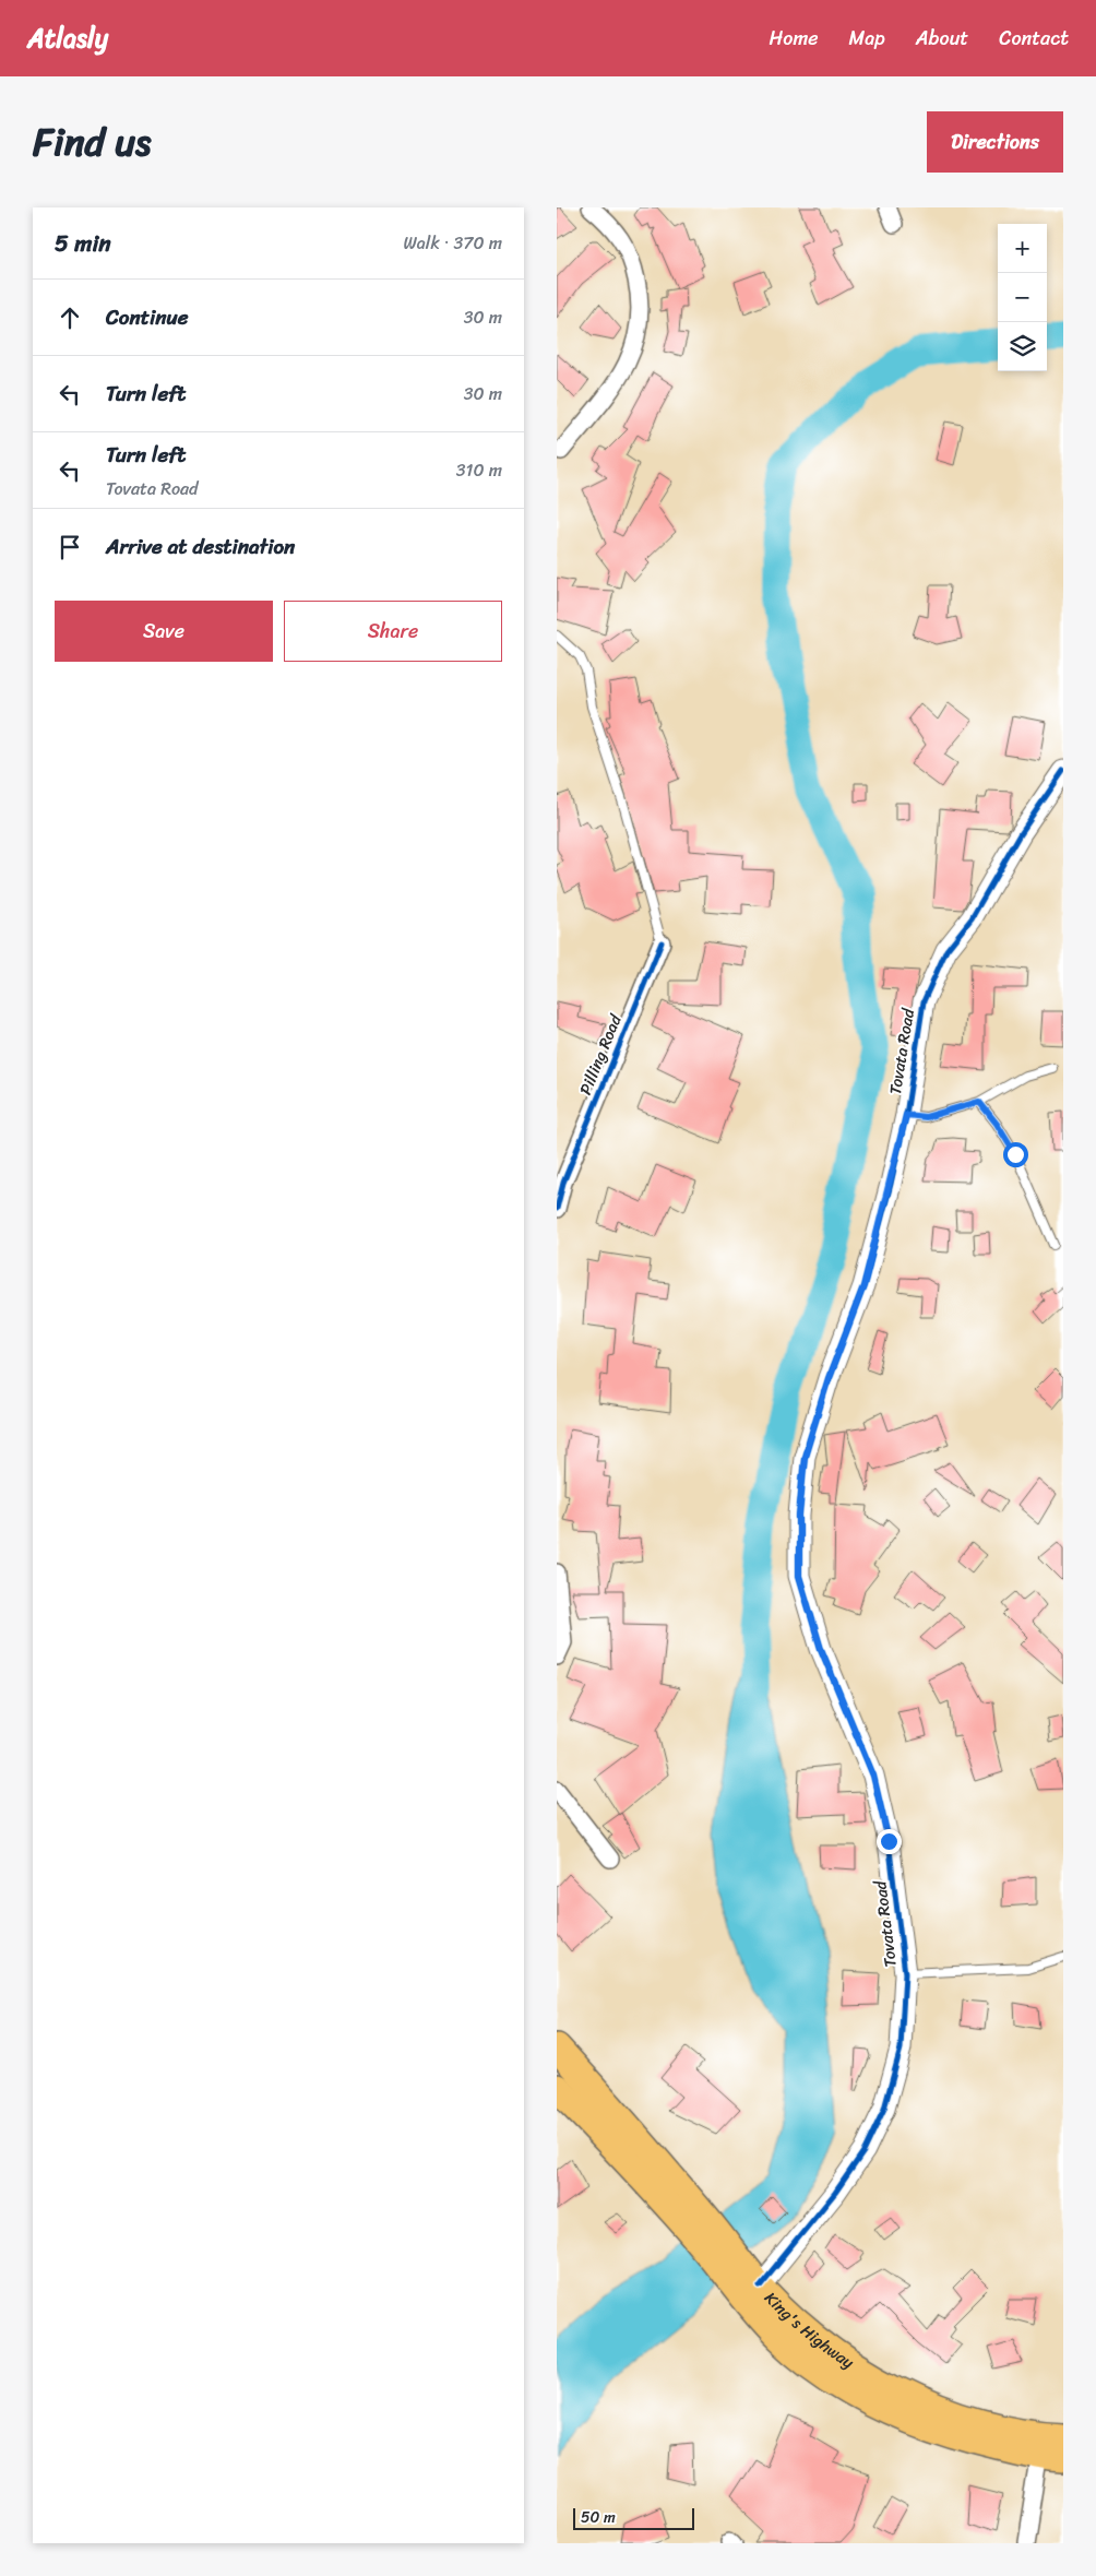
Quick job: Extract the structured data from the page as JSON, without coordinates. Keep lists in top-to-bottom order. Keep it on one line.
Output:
{"streets":{"highway":["King's Highway"],"street":["Tovata Road","Pilling Road"]},"crossings":[["Tovata Road","King's Highway"]],"scale_bar":"50 m","page":{"header":"Atlasly","nav":["Home","Map","About","Contact"],"title":"Find us","buttons":["Directions",["Save","Share"]],"heading":["5 min","Walk · 370 m"],"map_buttons":["+","−"],"list":[["Continue","30 m"],["Turn left","30 m"],["Turn left","Tovata Road","310 m"],"Arrive at destination"],"scale":"50 m"}}
